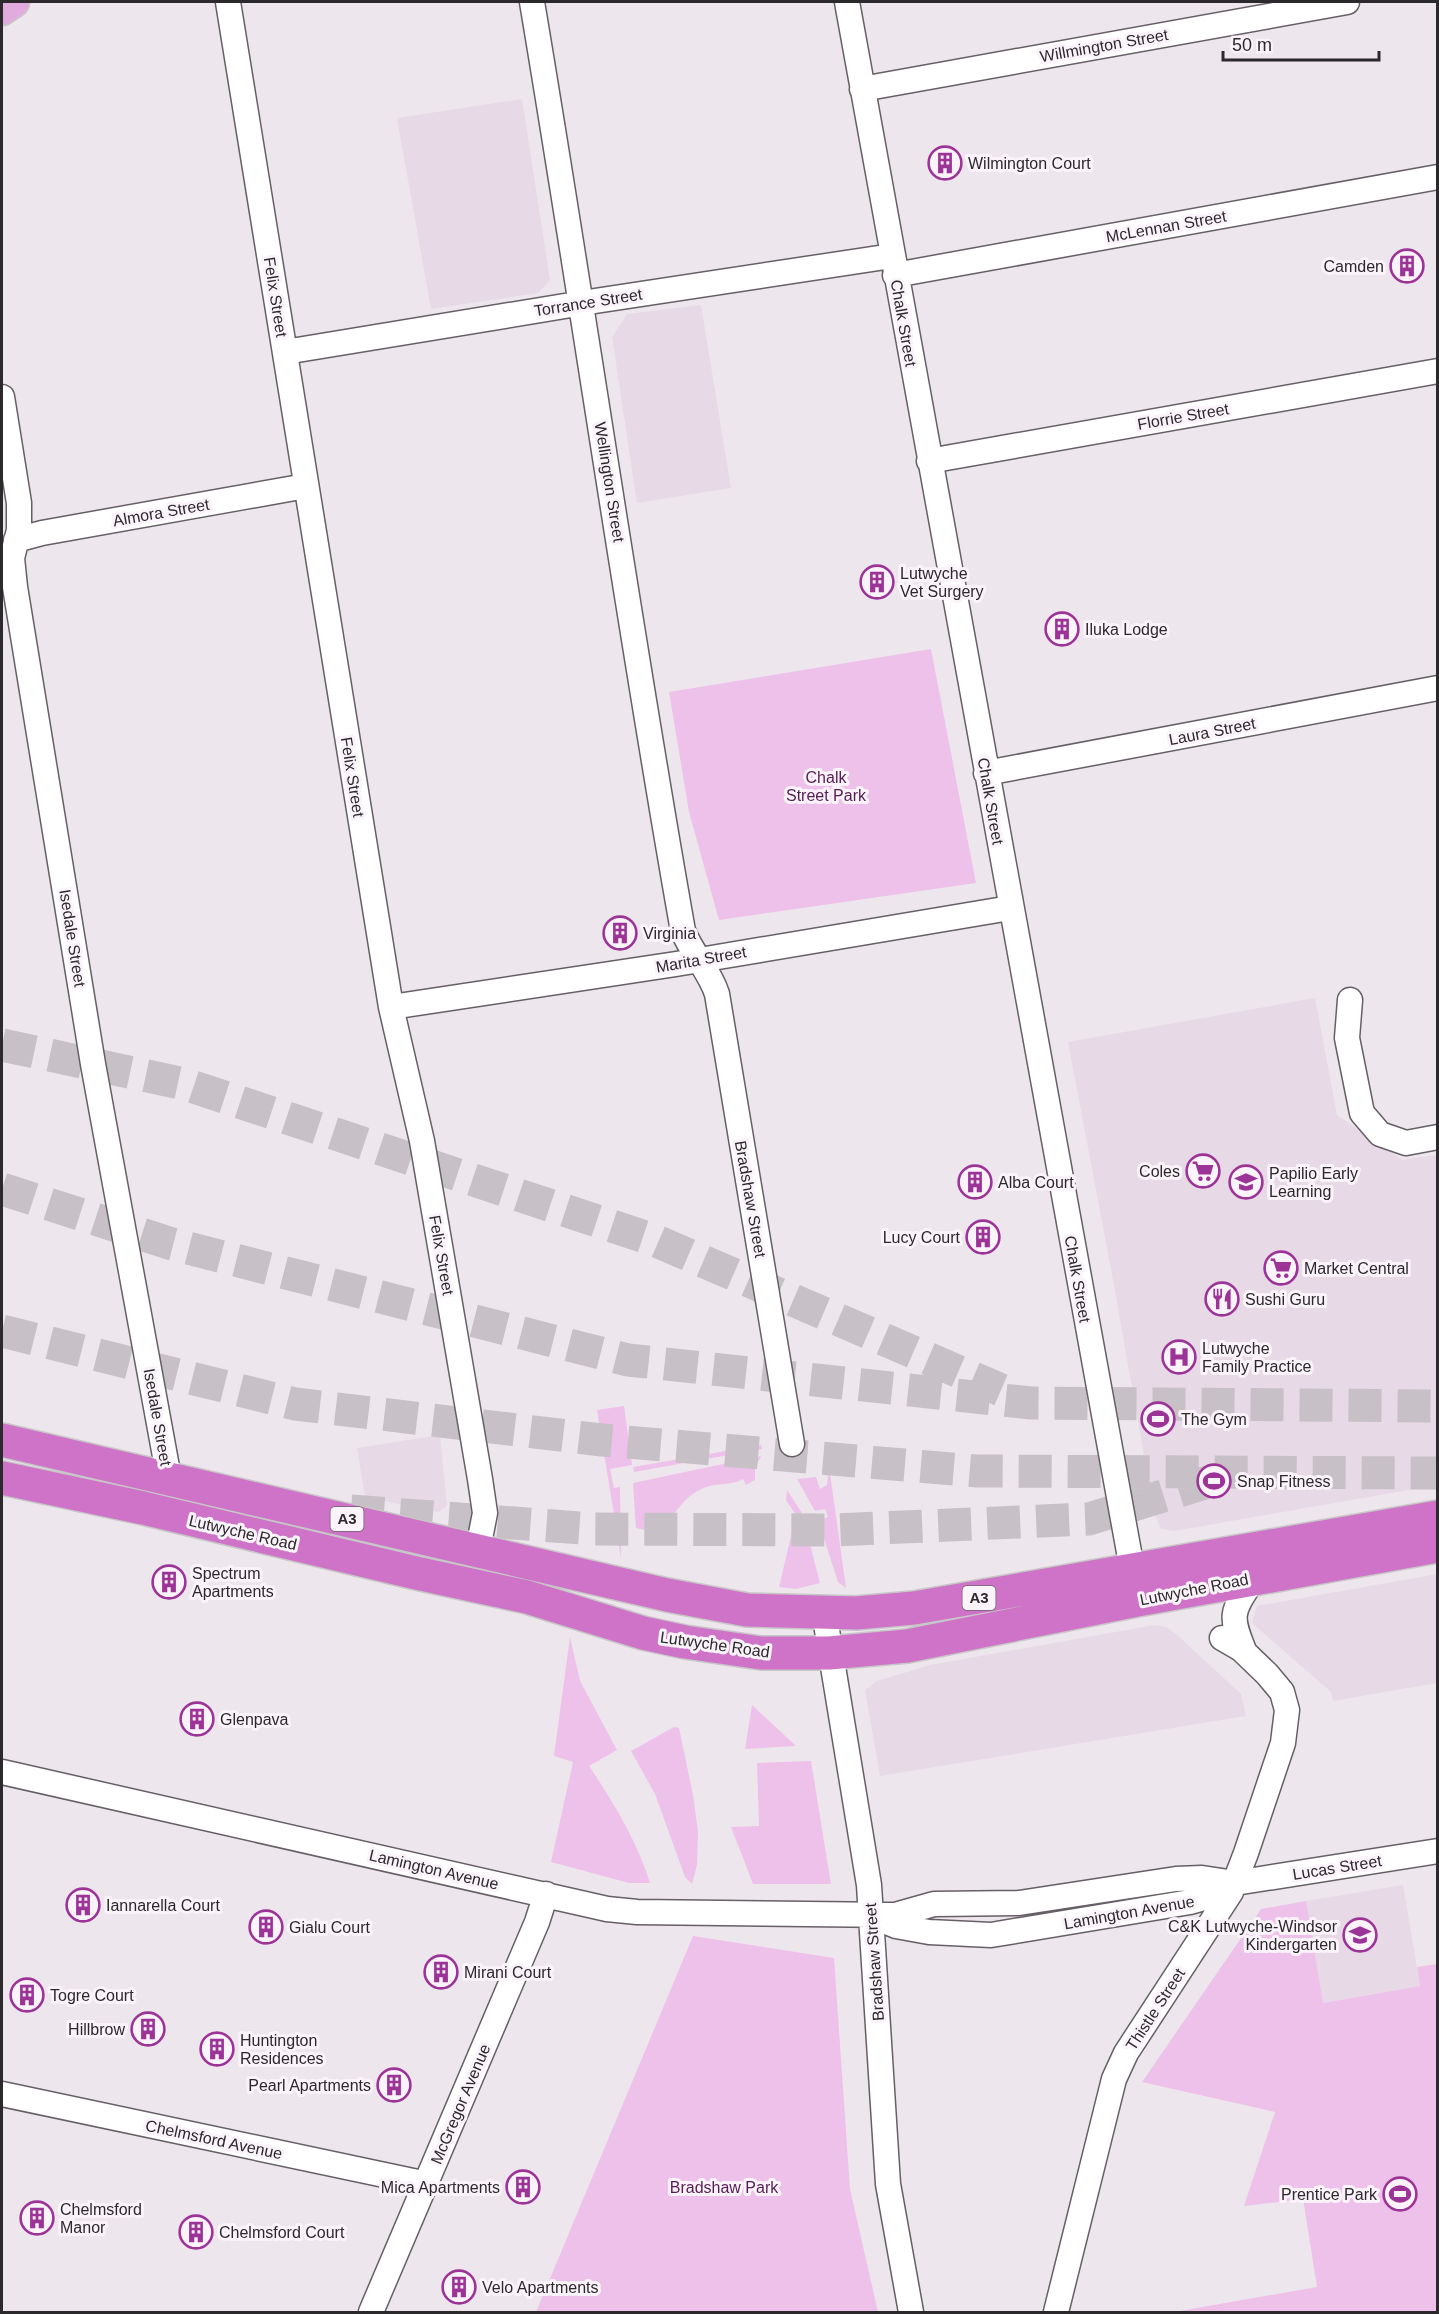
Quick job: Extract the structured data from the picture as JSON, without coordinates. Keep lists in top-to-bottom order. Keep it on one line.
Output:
{"streets":{"highway":["A3","Lutwyche Road"],"street":["Willmington Street","McLennan Street","Felix Street","Torrance Street","Chalk Street","Florrie Street","Wellington Street","Almora Street","Laura Street","Isedale Street","Marita Street","Bradshaw Street","Lucas Street","Lamington Avenue","Thistle Street","McGregor Avenue","Chelmsford Avenue"]},"crossings":[["Willmington Street","Chalk Street"],["McLennan Street","Torrance Street"],["McLennan Street","Chalk Street"],["Felix Street","Torrance Street"],["Felix Street","Almora Street"],["Felix Street","Marita Street"],["Felix Street","Lutwyche Road"],["Torrance Street","Chalk Street"],["Torrance Street","Wellington Street"],["Chalk Street","Florrie Street"],["Chalk Street","Laura Street"],["Chalk Street","Marita Street"],["Chalk Street","Lutwyche Road"],["Wellington Street","Marita Street"],["Wellington Street","Bradshaw Street"],["Almora Street","Isedale Street"],["Isedale Street","Lutwyche Road"],["Marita Street","Bradshaw Street"],["Bradshaw Street","Lutwyche Road"],["Bradshaw Street","Lamington Avenue"],["Lucas Street","Lamington Avenue"],["Lucas Street","Thistle Street"],["Lamington Avenue","Thistle Street"],["Lamington Avenue","McGregor Avenue"],["McGregor Avenue","Chelmsford Avenue"]],"parks":["Chalk Street Park","Bradshaw Park"],"places":{"building":["Wilmington Court","Camden","Lutwyche Vet Surgery","Iluka Lodge","Virginia","Alba Court","Lucy Court","Spectrum Apartments","Glenpava","Iannarella Court","Gialu Court","Mirani Court","Togre Court","Hillbrow","Huntington Residences","Pearl Apartments","Mica Apartments","Chelmsford Manor","Chelmsford Court","Velo Apartments"],"supermarket":["Coles","Market Central"],"school or university":["Papilio Early Learning","C&K Lutwyche-Windsor Kindergarten"],"restaurant":["Sushi Guru"],"hospital":["Lutwyche Family Practice"],"sports":["The Gym","Snap Fitness","Prentice Park"]},"scale_bar":"50 m"}
